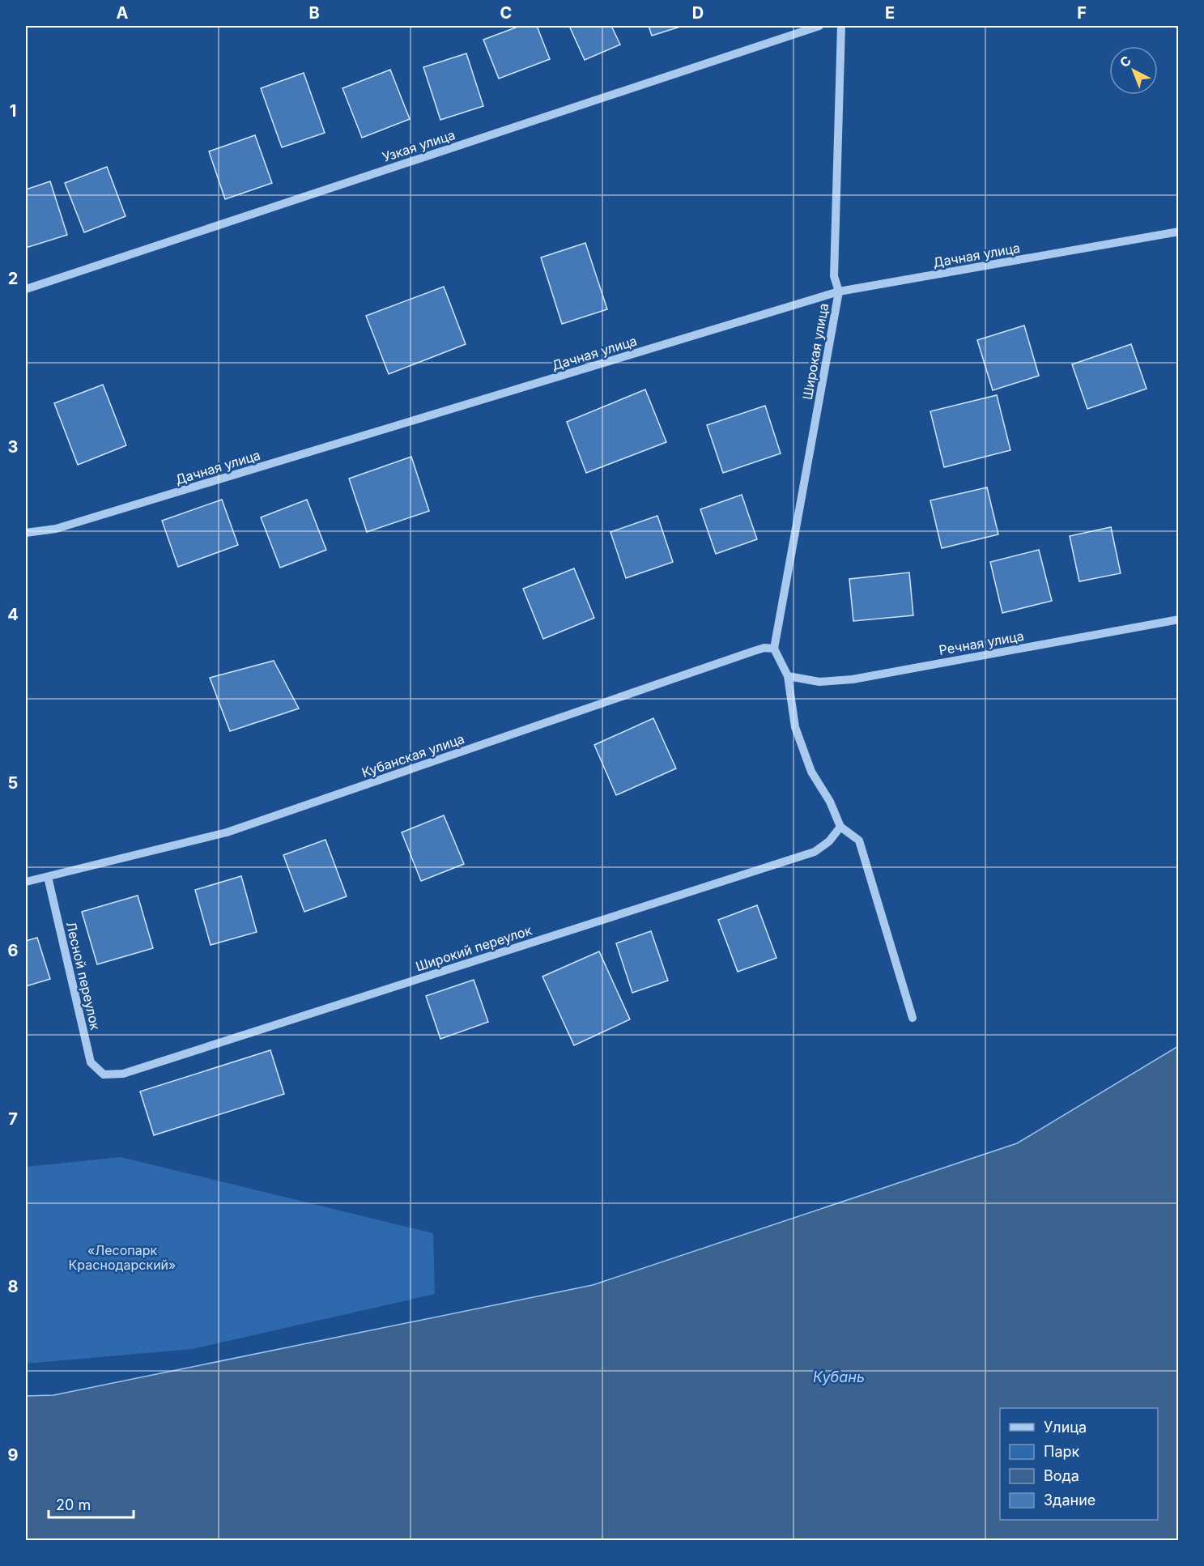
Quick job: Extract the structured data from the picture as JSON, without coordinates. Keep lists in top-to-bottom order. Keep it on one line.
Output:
{"streets":{"street":["Узкая улица","Дачная улица","Широкая улица","Речная улица","Кубанская улица","Широкий переулок","Лесной переулок"]},"crossings":[["Дачная улица","Широкая улица"],["Широкая улица","Кубанская улица"],["Кубанская улица","Лесной переулок"],["Широкий переулок","Лесной переулок"]],"water":["Кубань"],"parks":["«Лесопарк Краснодарский»"],"legend":["Улица","Парк","Вода","Здание"],"scale_bar":"20 m","north":"top left","grid":{"columns":["A","B","C","D","E","F"],"rows":["1","2","3","4","5","6","7","8","9"]}}
